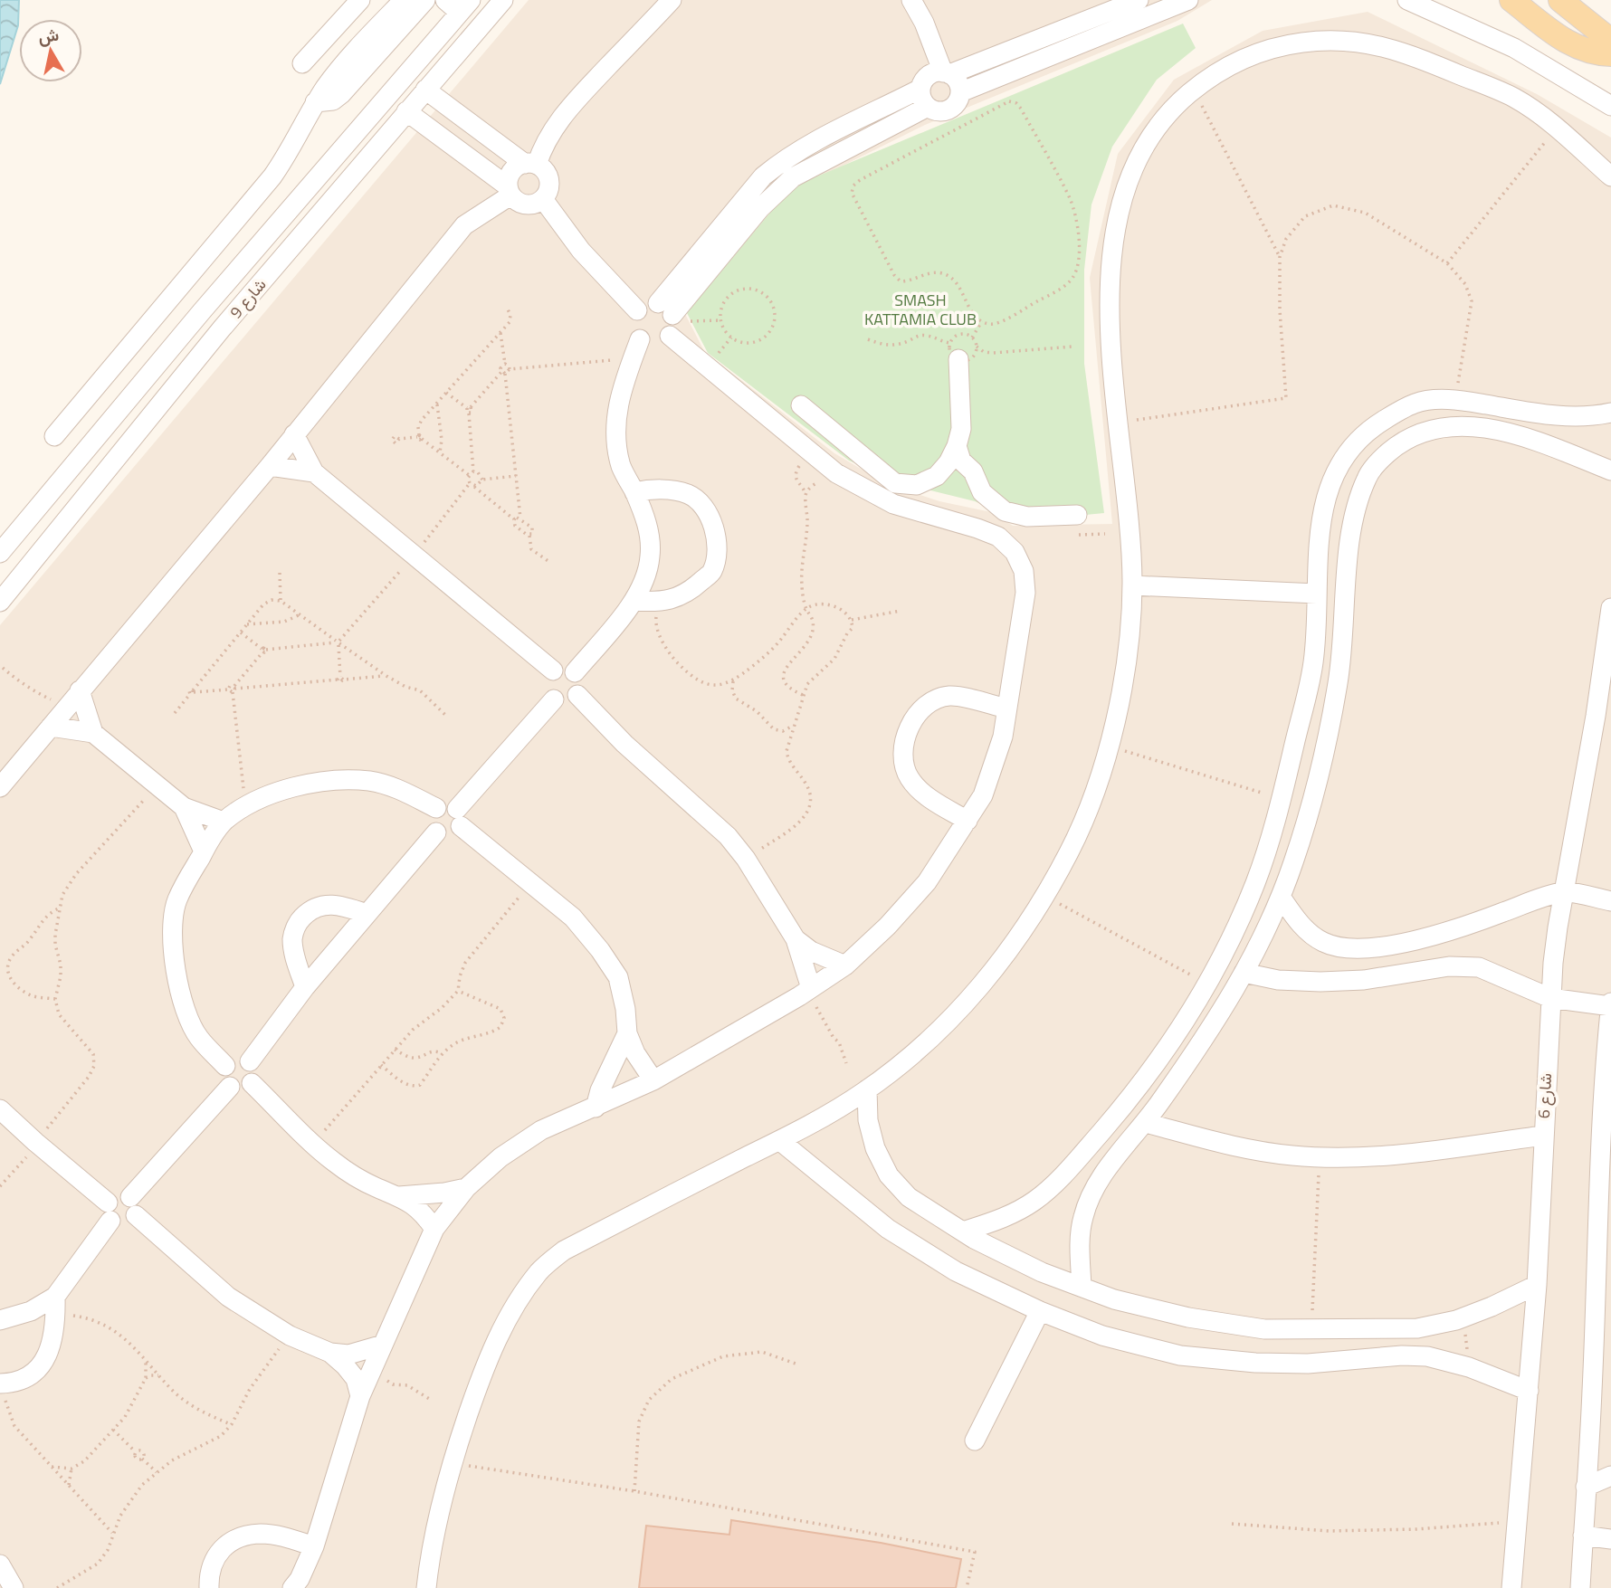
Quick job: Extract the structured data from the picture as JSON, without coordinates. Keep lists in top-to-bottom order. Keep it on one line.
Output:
{"streets":{"street":["شارع 9","شارع 6"]},"parks":["SMASH KATTAMIA CLUB"],"north":"top"}
